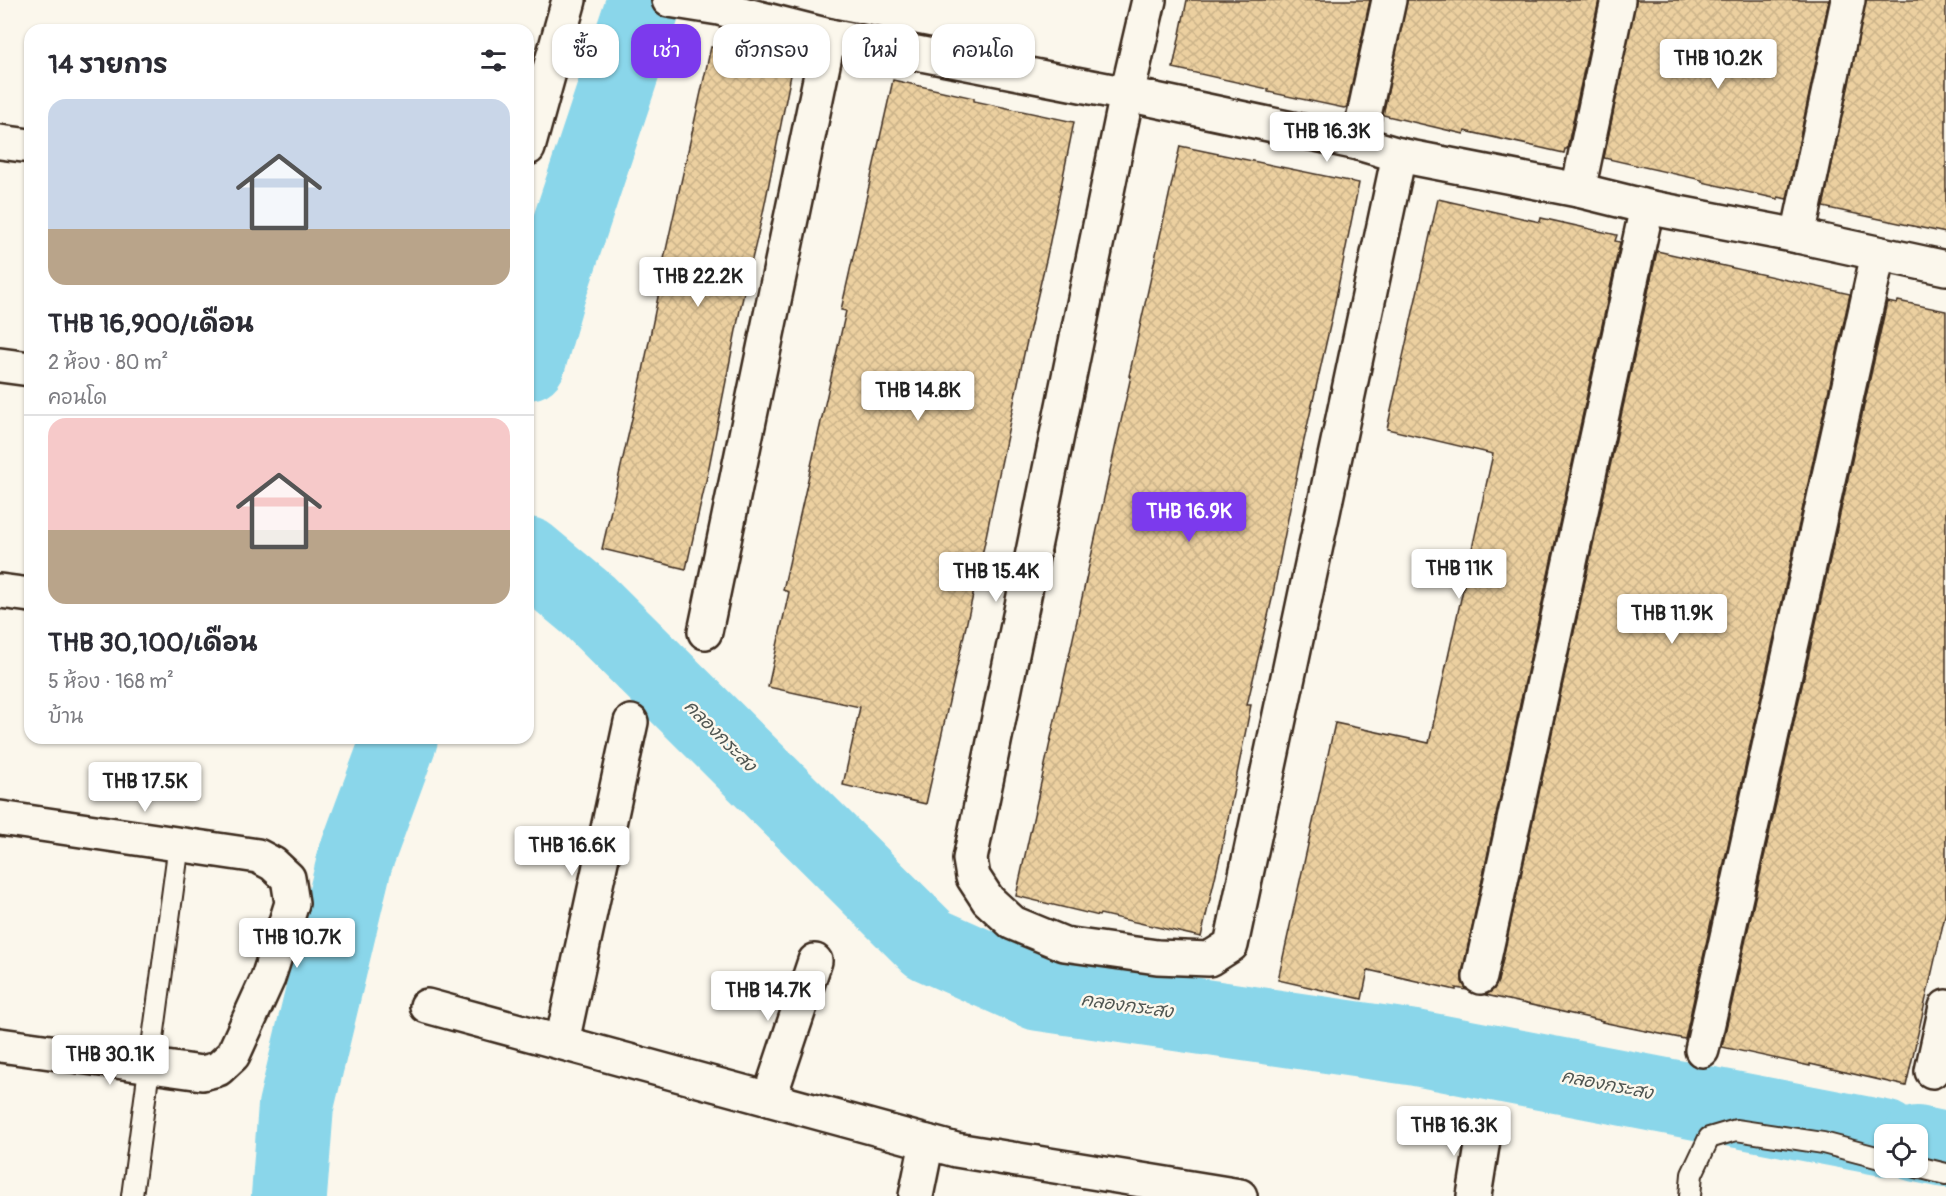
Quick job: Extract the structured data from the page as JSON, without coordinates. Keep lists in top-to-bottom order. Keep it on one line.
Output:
{"water":["คลองกระสง"],"page":{"chip":["ซื้อ","เช่า","ตัวกรอง","ใหม่","คอนโด"],"heading":"14 รายการ","price":["THB 10.2K","THB 16.3K","THB 22.2K","THB 14.8K","THB 16.9K","THB 11K","THB 15.4K","THB 11.9K","THB 17.5K","THB 16.6K","THB 10.7K","THB 14.7K","THB 30.1K","THB 16.3K"],"list":[{"name":"THB 16,900/เดือน","note":"2 ห้อง · 80 m² · คอนโด"},{"name":"THB 30,100/เดือน","note":"5 ห้อง · 168 m² · บ้าน"}]}}
